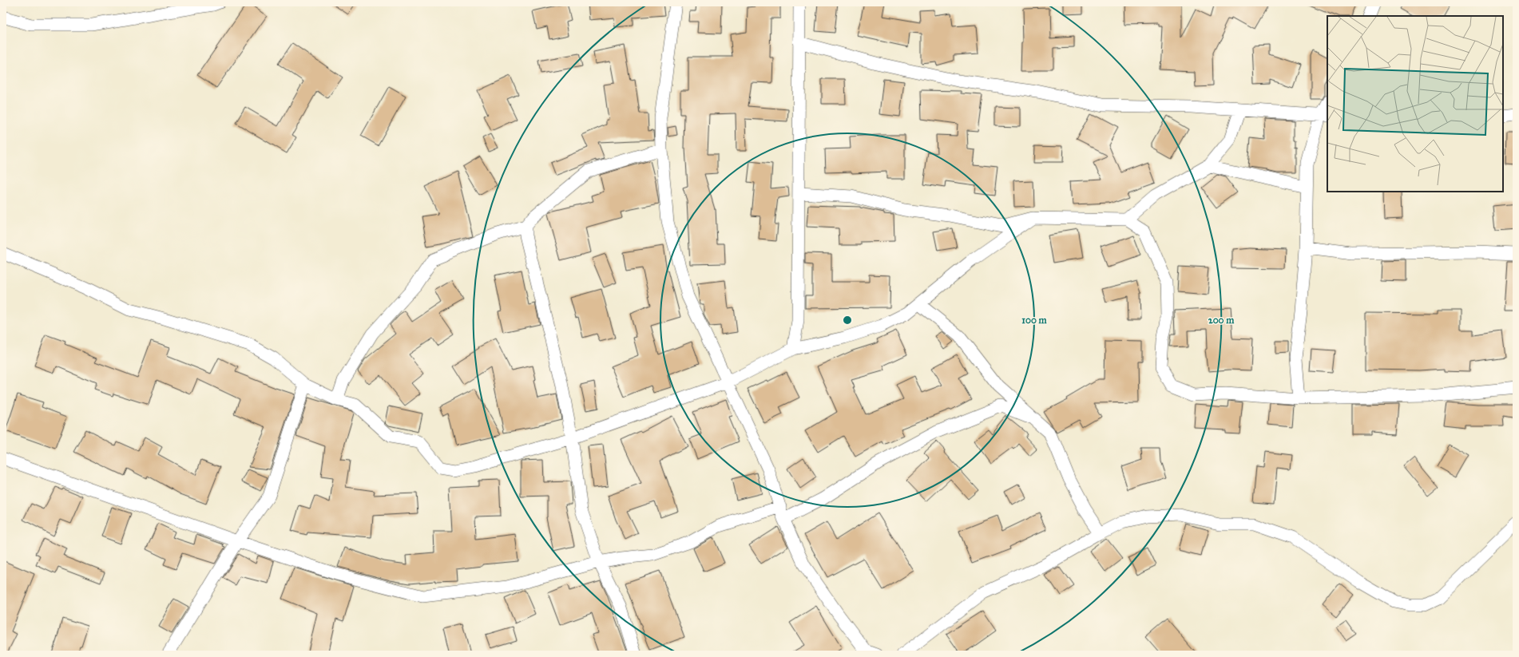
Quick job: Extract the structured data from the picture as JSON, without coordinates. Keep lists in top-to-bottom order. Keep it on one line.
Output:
{"rings":["100 m","200 m"]}
